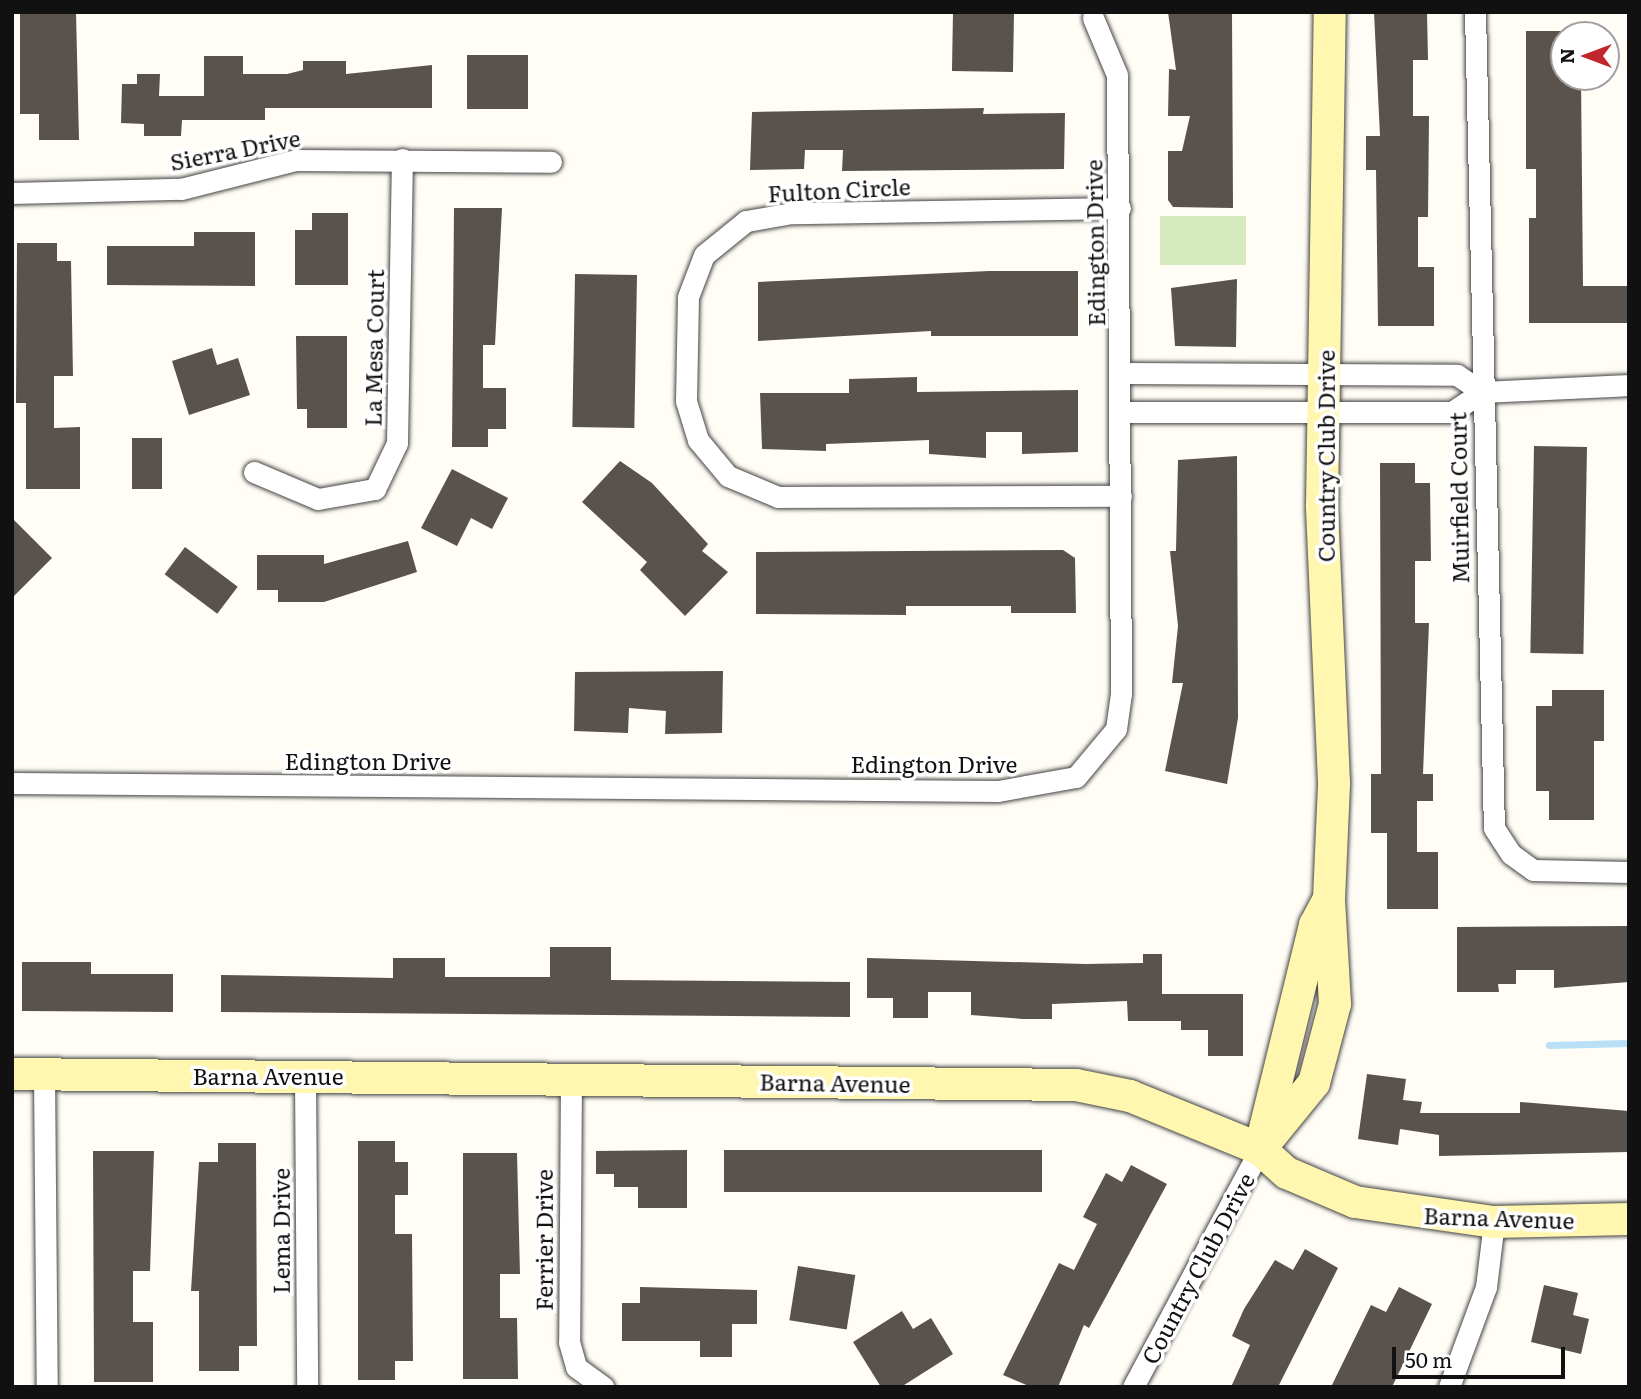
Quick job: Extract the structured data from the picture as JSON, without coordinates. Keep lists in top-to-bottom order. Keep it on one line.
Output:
{"streets":{"street":["Sierra Drive","Fulton Circle","Edington Drive","La Mesa Court","Country Club Drive","Muirfield Court","Barna Avenue","Lema Drive","Ferrier Drive"]},"crossings":[["Sierra Drive","La Mesa Court"],["Fulton Circle","Edington Drive"],["Country Club Drive","Barna Avenue"],["Barna Avenue","Lema Drive"],["Barna Avenue","Ferrier Drive"]],"scale_bar":"50 m","north":"left"}
